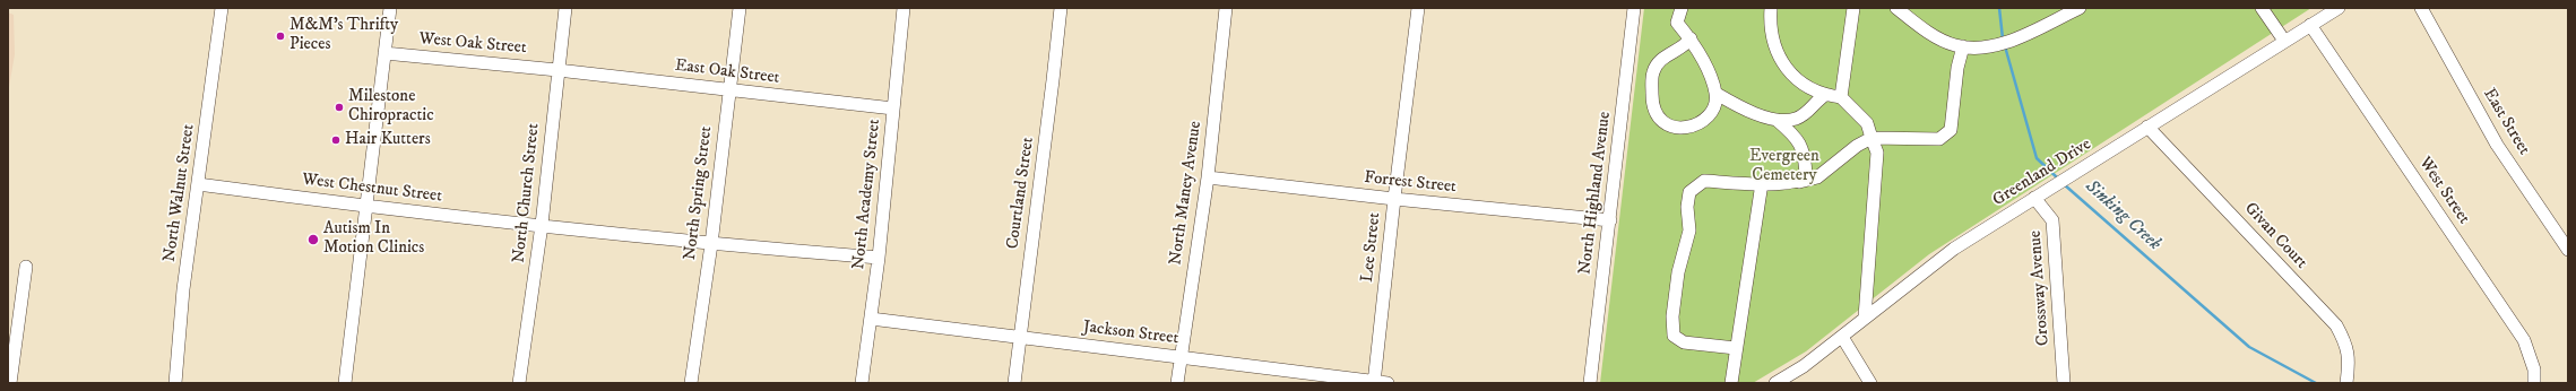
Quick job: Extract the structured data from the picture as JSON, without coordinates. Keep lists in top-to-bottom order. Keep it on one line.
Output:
{"streets":{"street":["West Oak Street","East Oak Street","East Street","Greenland Drive","Forrest Street","West Chestnut Street","West Street","North Walnut Street","North Church Street","North Spring Street","Courtland Street","North Maney Avenue","North Highland Avenue","North Academy Street","Givan Court","Lee Street","Crossway Avenue","Jackson Street"]},"crossings":[["West Oak Street","East Oak Street"],["West Oak Street","North Church Street"],["East Oak Street","North Church Street"],["East Oak Street","North Spring Street"],["East Oak Street","North Academy Street"],["Greenland Drive","West Street"],["Greenland Drive","Givan Court"],["Greenland Drive","Crossway Avenue"],["Forrest Street","North Maney Avenue"],["Forrest Street","North Highland Avenue"],["Forrest Street","Lee Street"],["West Chestnut Street","North Walnut Street"],["West Chestnut Street","North Church Street"],["West Chestnut Street","North Spring Street"],["West Chestnut Street","North Academy Street"],["Courtland Street","Jackson Street"],["North Maney Avenue","Jackson Street"],["North Academy Street","Jackson Street"],["Lee Street","Jackson Street"]],"water":["Sinking Creek"],"parks":["Evergreen Cemetery"],"places":["M&M's Thrifty Pieces","Milestone Chiropractic","Hair Kutters","Autism In Motion Clinics"]}
